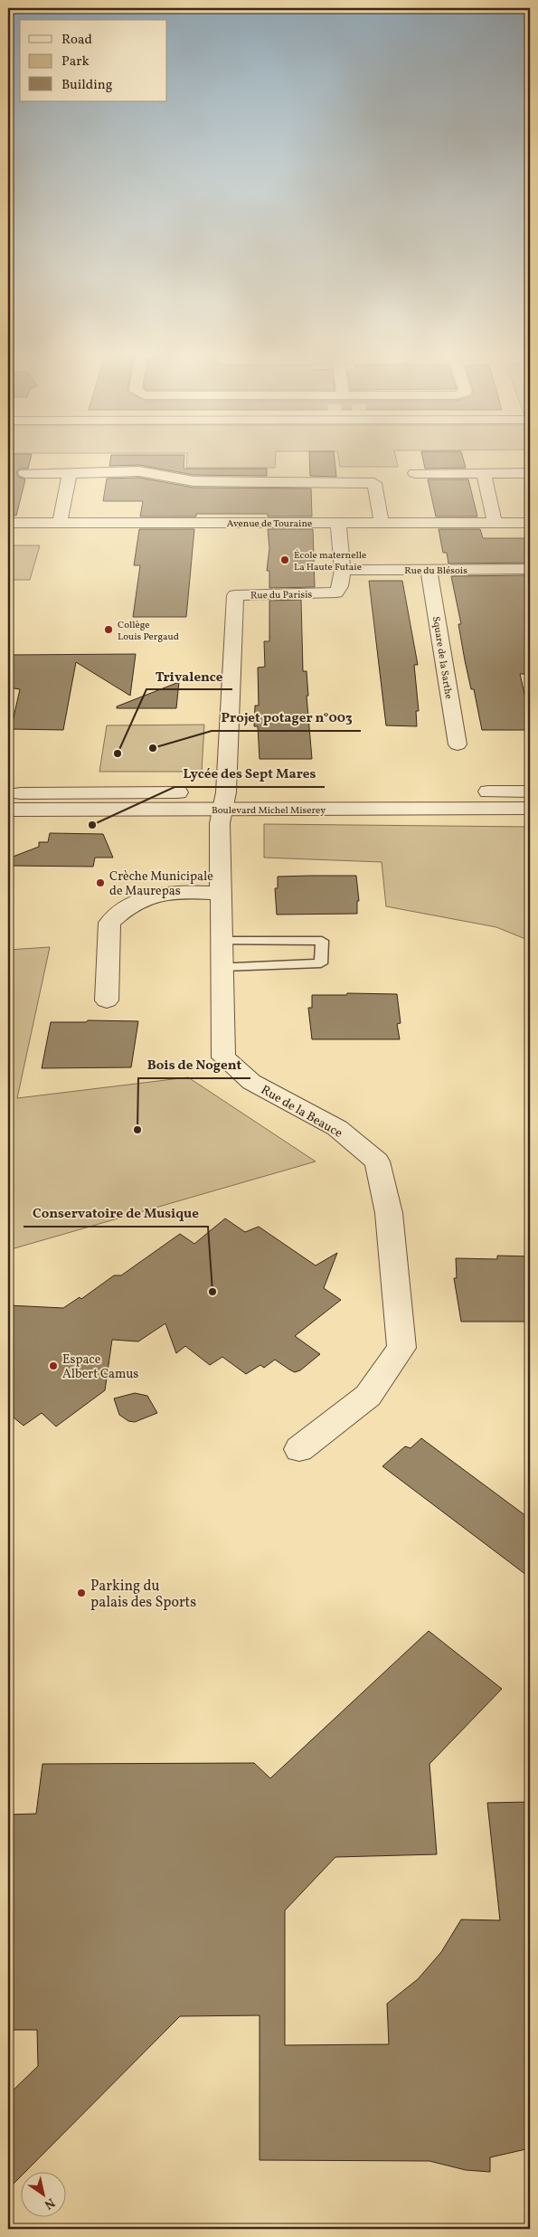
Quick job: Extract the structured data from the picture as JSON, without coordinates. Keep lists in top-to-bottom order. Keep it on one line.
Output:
{"streets":{"street":["Avenue de Touraine","Rue du Blésois","Rue du Parisis","Square de la Sarthe","Boulevard Michel Miserey","Rue de la Beauce"]},"crossings":[["Avenue de Touraine","Rue du Parisis"],["Rue du Blésois","Rue du Parisis"],["Rue du Blésois","Square de la Sarthe"],["Rue du Parisis","Boulevard Michel Miserey"],["Rue du Parisis","Rue de la Beauce"],["Boulevard Michel Miserey","Rue de la Beauce"]],"places":["École maternelle La Haute Futaie","Collège Louis Pergaud","Projet potager n°003","Trivalence","Lycée des Sept Mares","Crèche Municipale de Maurepas","Bois de Nogent","Conservatoire de Musique","Espace Albert Camus","Parking du palais des Sports"],"legend":["Road","Park","Building"],"north":"bottom right"}
